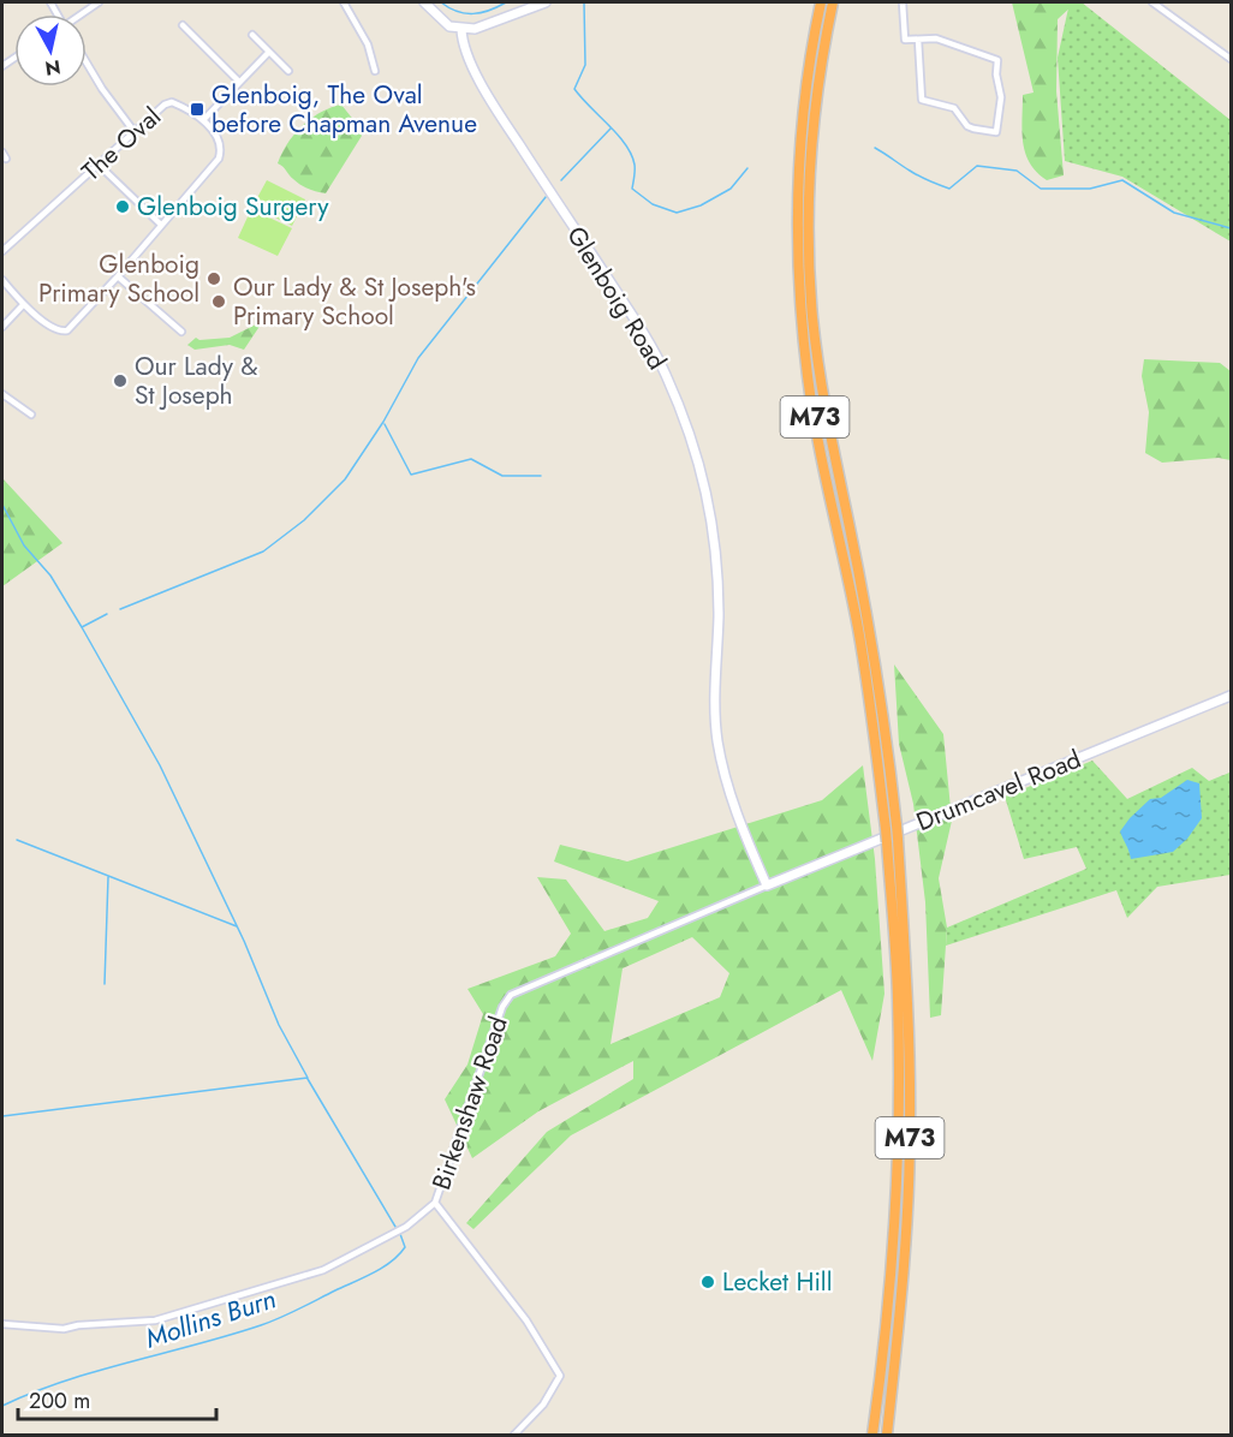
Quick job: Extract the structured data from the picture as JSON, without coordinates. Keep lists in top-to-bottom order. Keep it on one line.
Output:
{"streets":{"highway":["M73"],"street":["The Oval","Glenboig Road","Drumcavel Road","Birkenshaw Road"]},"crossings":[["Glenboig Road","Drumcavel Road"],["Glenboig Road","Birkenshaw Road"],["Drumcavel Road","Birkenshaw Road"]],"water":["Mollins Burn"],"places":{"transit":["Glenboig, The Oval before Chapman Avenue"],"other":["Glenboig Surgery","Glenboig Primary School","Our Lady & St Joseph's Primary School","Our Lady & St Joseph","Lecket Hill"]},"scale_bar":"200 m","north":"bottom"}
